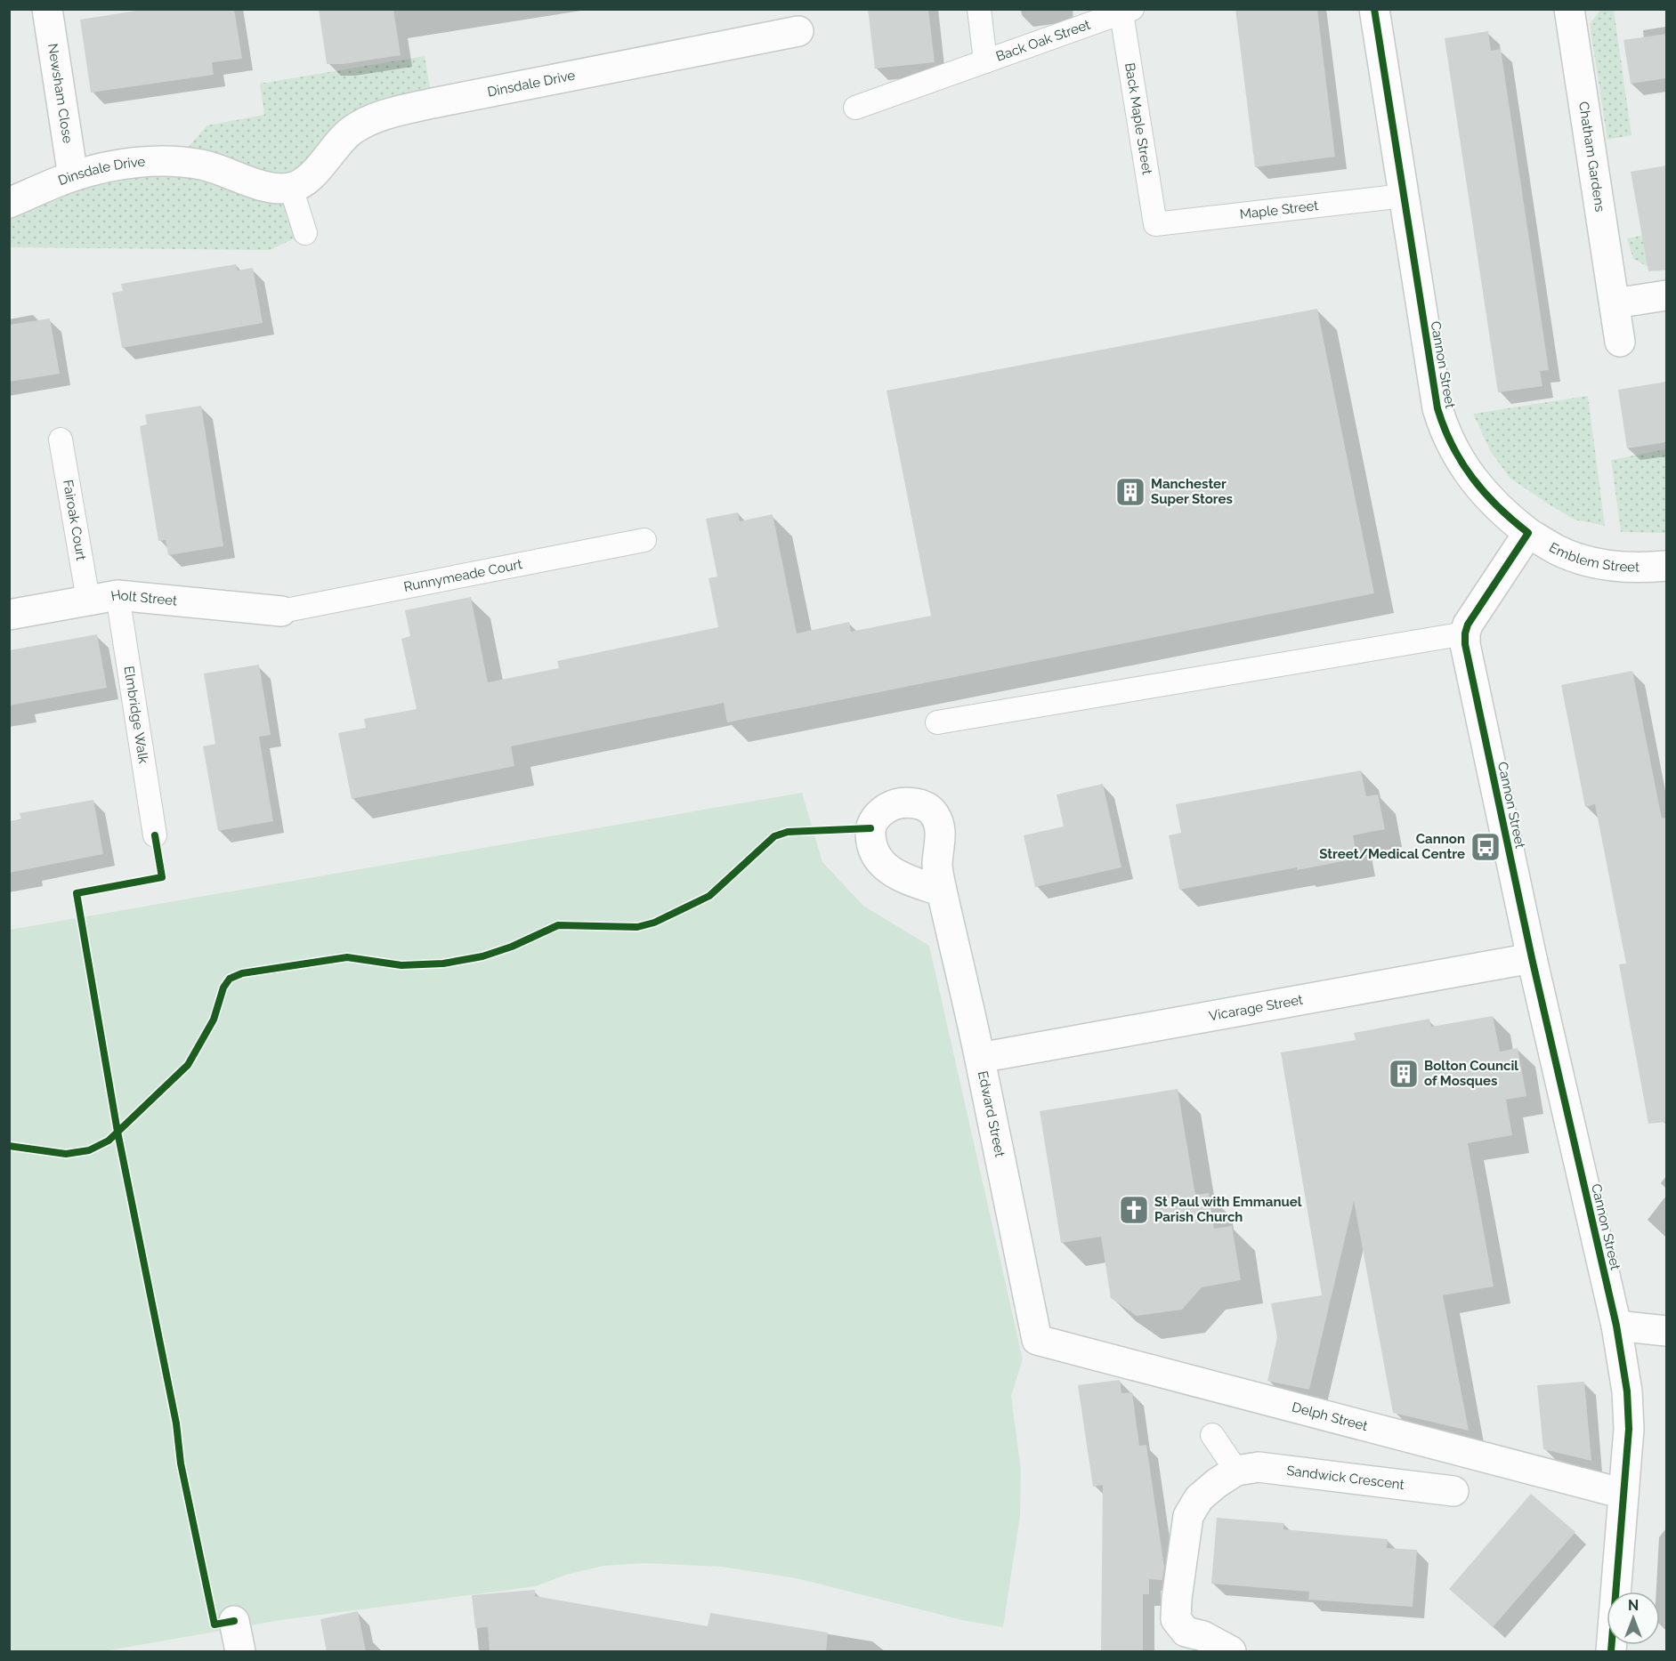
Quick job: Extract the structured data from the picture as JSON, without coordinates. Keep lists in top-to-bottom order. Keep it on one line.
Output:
{"streets":{"street":["Dinsdale Drive","Newsham Close","Chatham Gardens","Cannon Street","Emblem Street","Holt Street","Vicarage Street","Edward Street","Delph Street","Sandwick Crescent"],"lane":["Back Oak Street","Back Maple Street","Maple Street","Fairoak Court","Runnymeade Court","Elmbridge Walk"]},"crossings":[["Back Oak Street","Back Maple Street"],["Dinsdale Drive","Newsham Close"],["Back Maple Street","Maple Street"],["Maple Street","Cannon Street"],["Cannon Street","Emblem Street"],["Cannon Street","Vicarage Street"],["Cannon Street","Delph Street"],["Fairoak Court","Holt Street"],["Runnymeade Court","Holt Street"],["Holt Street","Elmbridge Walk"],["Vicarage Street","Edward Street"],["Edward Street","Delph Street"]],"places":{"building":["Manchester Super Stores","Bolton Council of Mosques"],"bus stop":["Cannon Street/Medical Centre"],"church":["St Paul with Emmanuel Parish Church"]},"north":"top"}
